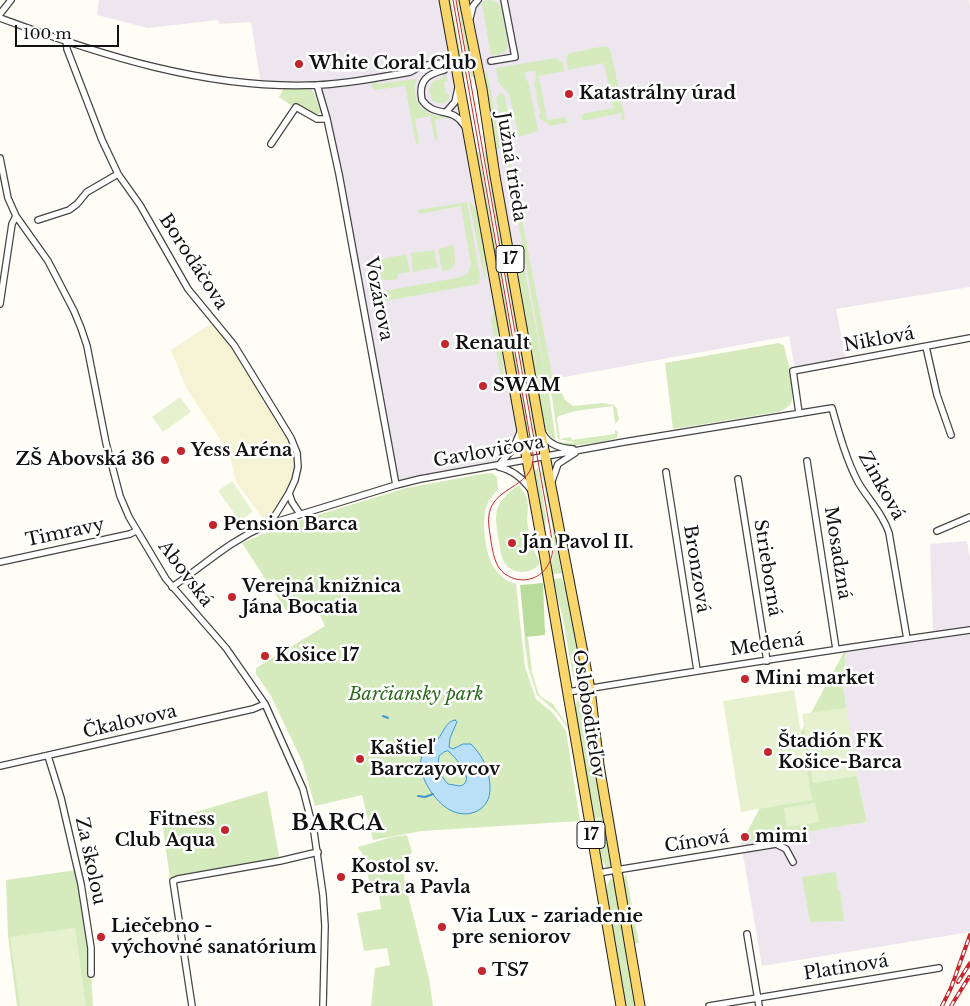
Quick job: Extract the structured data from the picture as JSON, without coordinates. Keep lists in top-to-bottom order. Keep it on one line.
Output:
{"streets":{"main road":["Južná trieda","17","Osloboditeľov"],"street":["Borodáčova","Vozárova","Niklová","Gavlovičova","Zinková","Timravy","Mosadzná","Strieborná","Bronzová","Abovská","Medená","Čkalovova","Cínová","Za školou","Platinová"]},"crossings":[["Južná trieda","Osloboditeľov"],["Borodáčova","Gavlovičova"],["Vozárova","Gavlovičova"],["Niklová","Gavlovičova"],["Gavlovičova","Zinková"],["Gavlovičova","Abovská"],["Gavlovičova","Osloboditeľov"],["Zinková","Medená"],["Timravy","Abovská"],["Mosadzná","Medená"],["Strieborná","Medená"],["Bronzová","Medená"],["Abovská","Čkalovova"],["Medená","Osloboditeľov"],["Osloboditeľov","Cínová"],["Čkalovova","Za školou"]],"districts":["BARCA"],"parks":["Barčiansky park"],"places":["White Coral Club","Katastrálny úrad","Renault","SWAM","Yess Aréna","ZŠ Abovská 36","Pension Barca","Ján Pavol II.","Verejná knižnica Jána Bocatia","Košice 17","Mini market","Štadión FK Košice-Barca","Kaštieľ Barczayovcov","Fitness Club Aqua","mimi","Kostol sv. Petra a Pavla","Via Lux - zariadenie pre seniorov","Liečebno - výchovné sanatórium","TS7"],"scale_bar":"100 m"}
